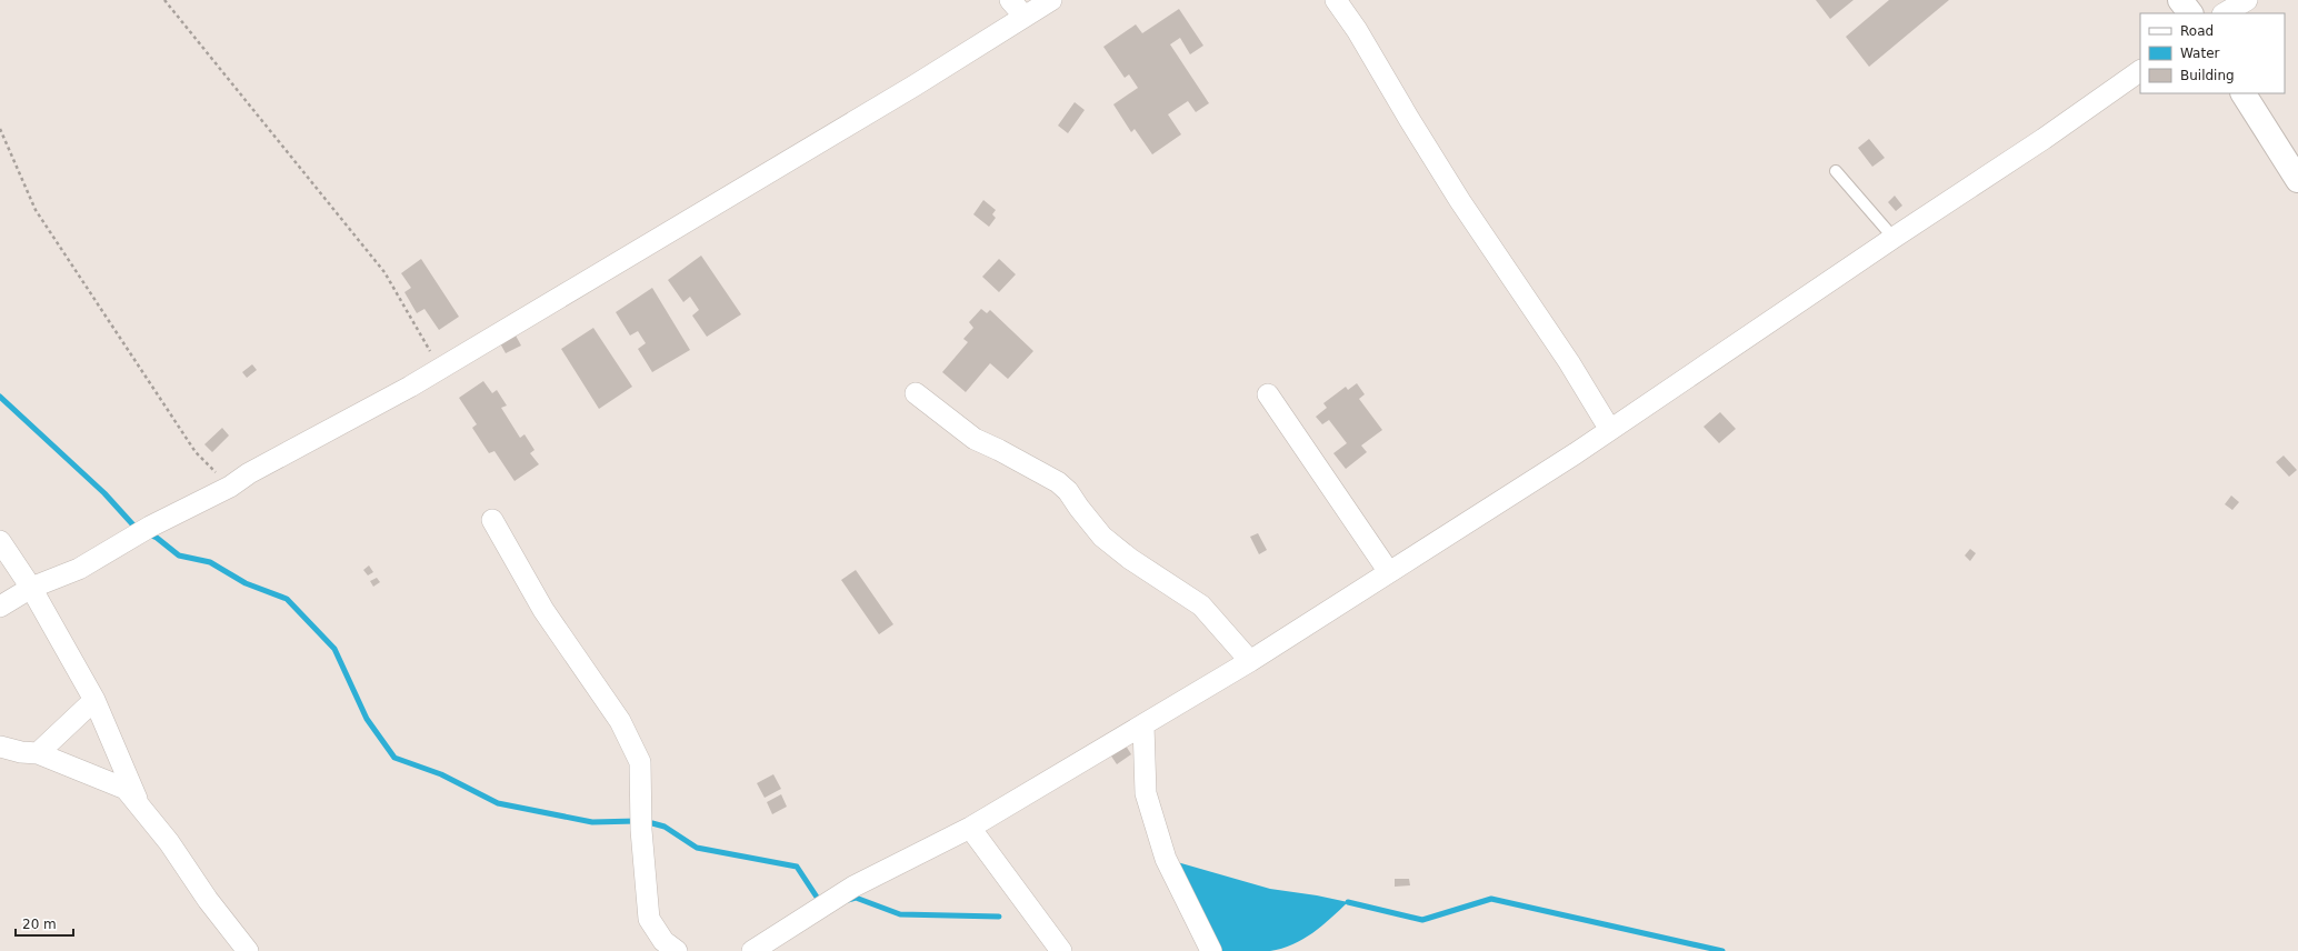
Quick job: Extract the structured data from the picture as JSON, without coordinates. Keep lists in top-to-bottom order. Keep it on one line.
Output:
{"legend":["Road","Water","Building"],"scale_bar":"20 m"}
